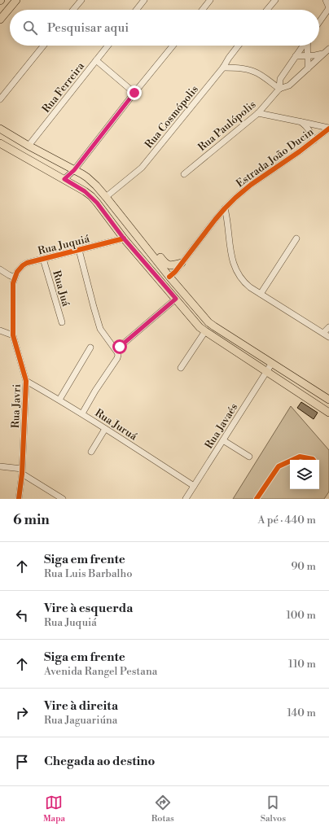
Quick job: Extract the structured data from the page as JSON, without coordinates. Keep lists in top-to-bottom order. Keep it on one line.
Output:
{"streets":{"street":["Rua Ferreira","Rua Cosmópolis","Rua Paulópolis","Estrada João Ducin","Rua Juquiá","Rua Juá","Rua Javri","Rua Juruá","Rua Javaés"]},"crossings":[["Rua Juquiá","Rua Juá"],["Rua Juquiá","Rua Javri"],["Rua Javri","Rua Juruá"],["Rua Juruá","Rua Javaés"]],"page":{"search":"Pesquisar aqui","heading":["6 min","A pé · 440 m"],"list":[["Siga em frente","Rua Luis Barbalho","90 m"],["Vire à esquerda","Rua Juquiá","100 m"],["Siga em frente","Avenida Rangel Pestana","110 m"],["Vire à direita","Rua Jaguariúna","140 m"],"Chegada ao destino"],"nav":["Mapa","Rotas","Salvos"]}}
